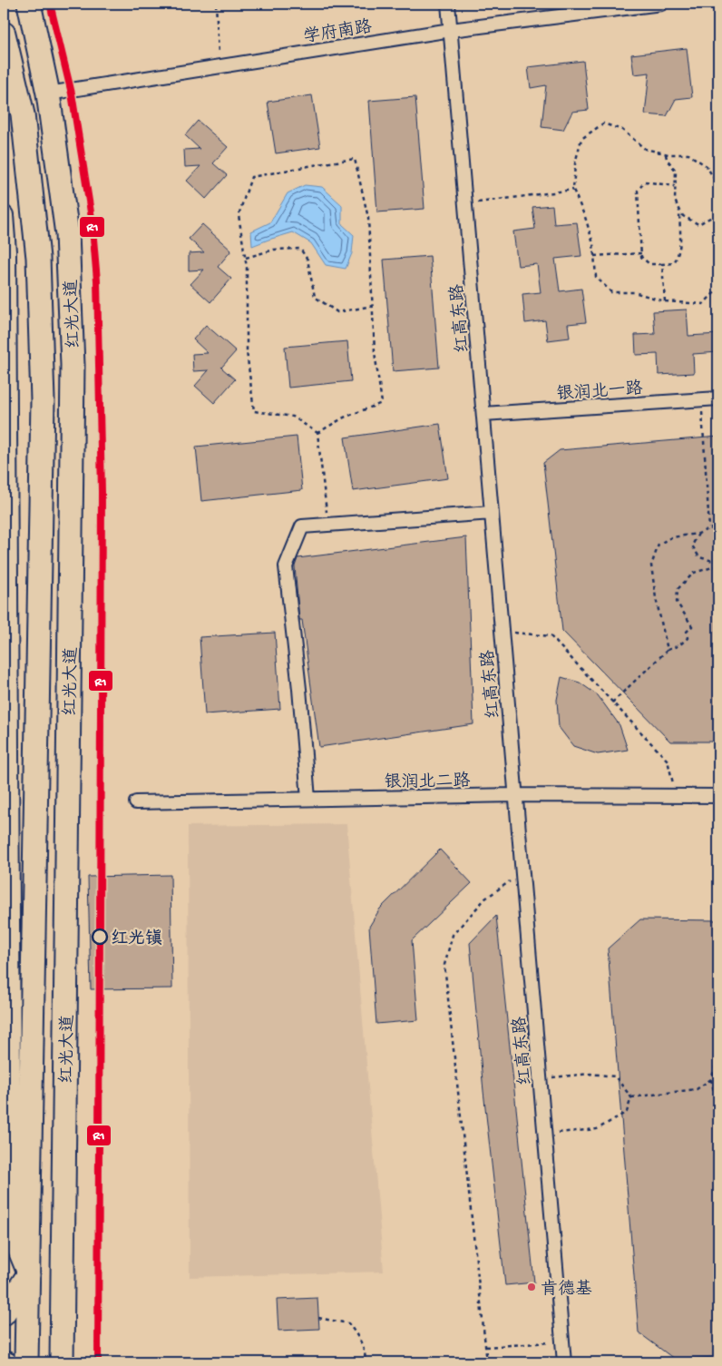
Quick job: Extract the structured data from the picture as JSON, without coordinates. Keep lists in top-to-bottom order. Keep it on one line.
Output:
{"streets":{"highway":["红光大道"],"street":["学府南路","红高东路","银润北一路","银润北二路"]},"crossings":[["学府南路","红光大道"],["学府南路","红高东路"],["红高东路","银润北一路"],["红高东路","银润北二路"]],"places":["红光镇","肯德基"],"lines":["transit line R1"]}
